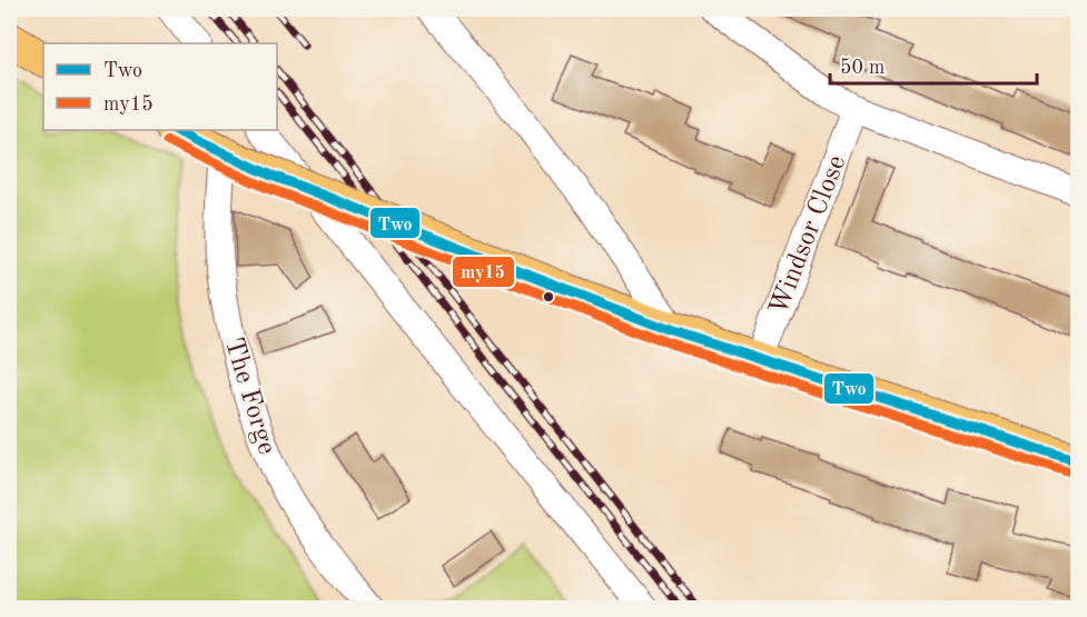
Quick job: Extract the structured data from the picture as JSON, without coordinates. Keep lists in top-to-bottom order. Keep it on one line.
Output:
{"streets":{"street":["Windsor Close","The Forge"]},"lines":["transit line Two","transit line my15"],"legend":["Two","my15"],"scale_bar":"50 m"}
